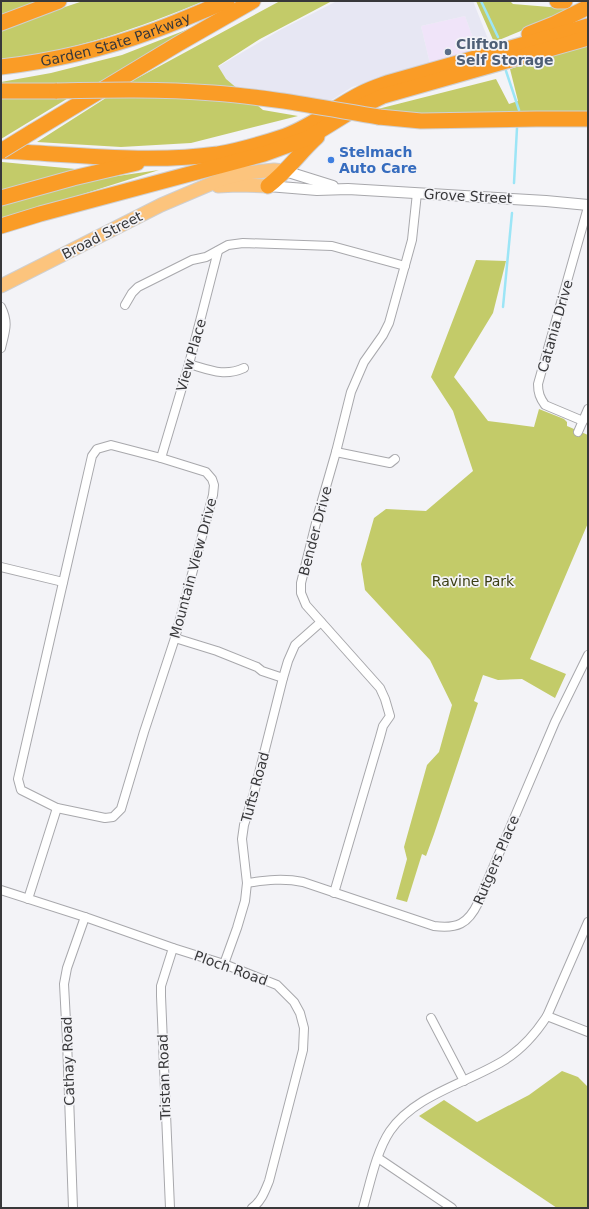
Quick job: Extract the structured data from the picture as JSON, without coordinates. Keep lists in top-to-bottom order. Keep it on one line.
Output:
{"streets":{"highway":["Garden State Parkway"],"main road":["Broad Street"],"street":["Grove Street","Catania Drive","View Place","Bender Drive","Mountain View Drive","Tufts Road","Rutgers Place","Ploch Road","Cathay Road","Tristan Road"]},"crossings":[["Grove Street","Broad Street"],["Grove Street","Catania Drive"],["Grove Street","Bender Drive"],["View Place","Mountain View Drive"],["Bender Drive","Tufts Road"],["Bender Drive","Rutgers Place"],["Tufts Road","Rutgers Place"],["Tufts Road","Ploch Road"],["Ploch Road","Cathay Road"],["Ploch Road","Tristan Road"]],"parks":["Ravine Park"],"places":["Clifton Self Storage","Stelmach Auto Care"]}
